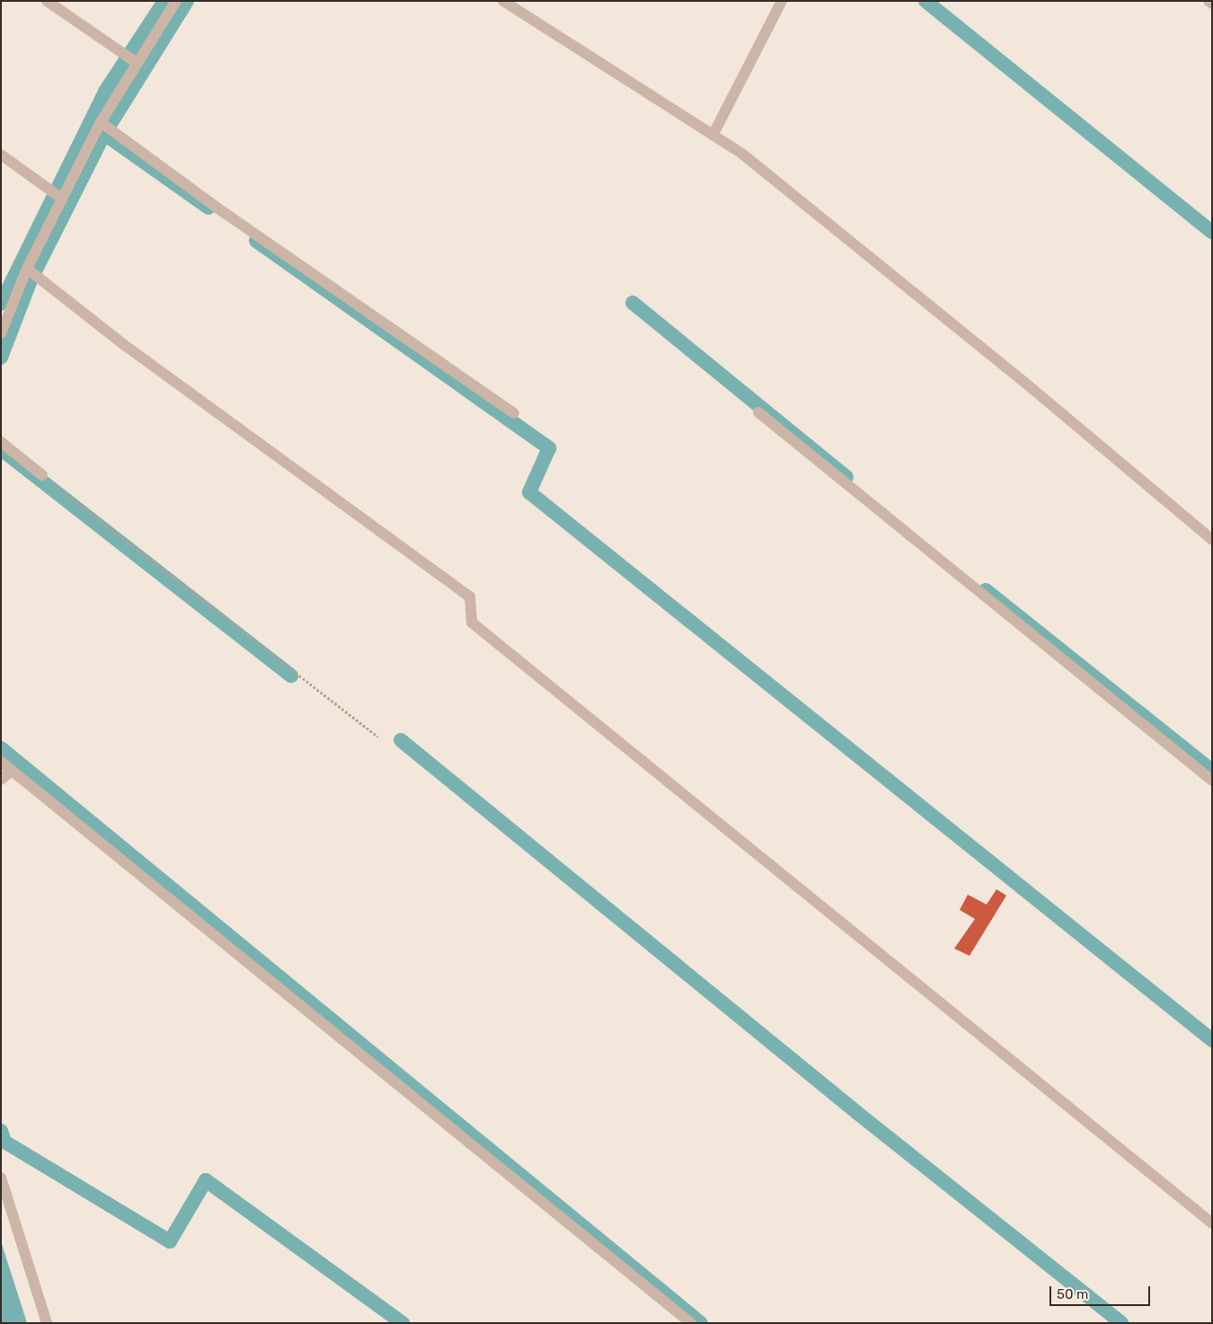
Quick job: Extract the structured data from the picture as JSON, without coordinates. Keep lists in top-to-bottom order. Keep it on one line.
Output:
{"scale_bar":"50 m"}
